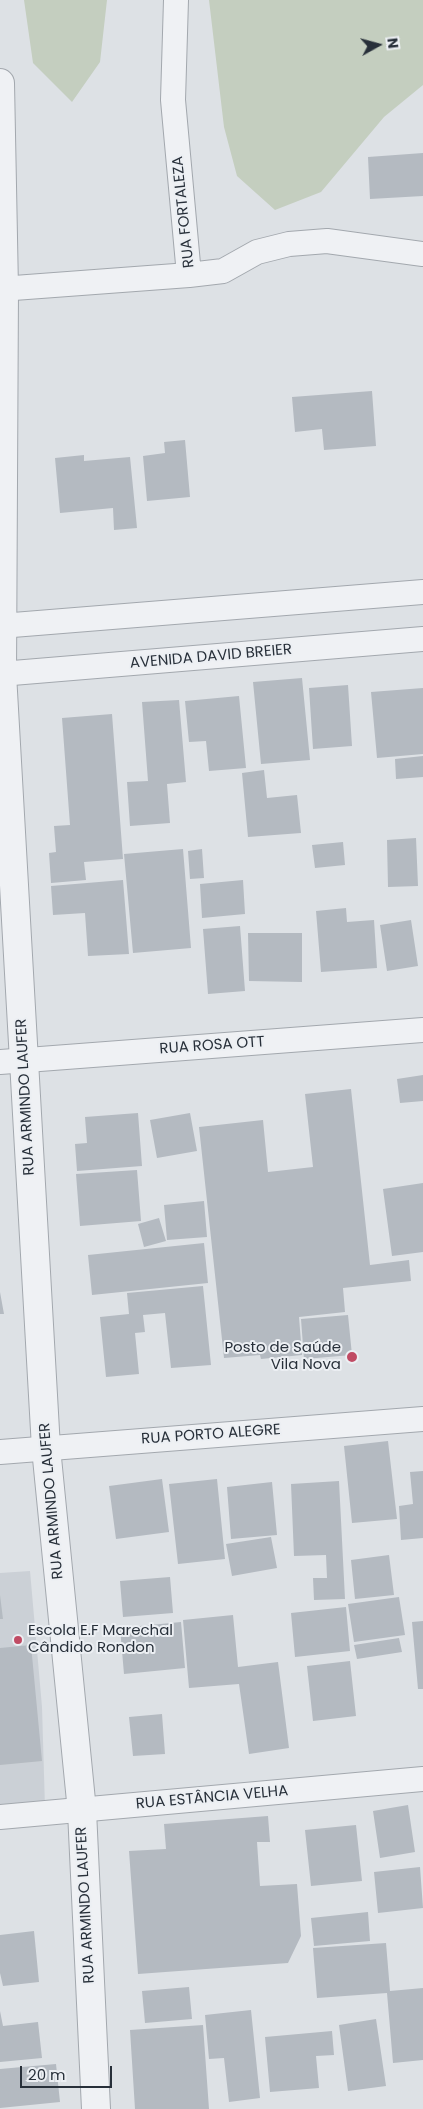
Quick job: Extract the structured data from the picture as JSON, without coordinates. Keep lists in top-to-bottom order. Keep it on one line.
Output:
{"streets":{"street":["RUA FORTALEZA","AVENIDA DAVID BREIER","RUA ROSA OTT","RUA ARMINDO LAUFER","RUA PORTO ALEGRE","RUA ESTÂNCIA VELHA"]},"crossings":[["AVENIDA DAVID BREIER","RUA ARMINDO LAUFER"],["RUA ROSA OTT","RUA ARMINDO LAUFER"],["RUA ARMINDO LAUFER","RUA PORTO ALEGRE"],["RUA ARMINDO LAUFER","RUA ESTÂNCIA VELHA"]],"places":["Posto de Saúde Vila Nova","Escola E.F Marechal Cândido Rondon"],"scale_bar":"20 m","north":"right"}
